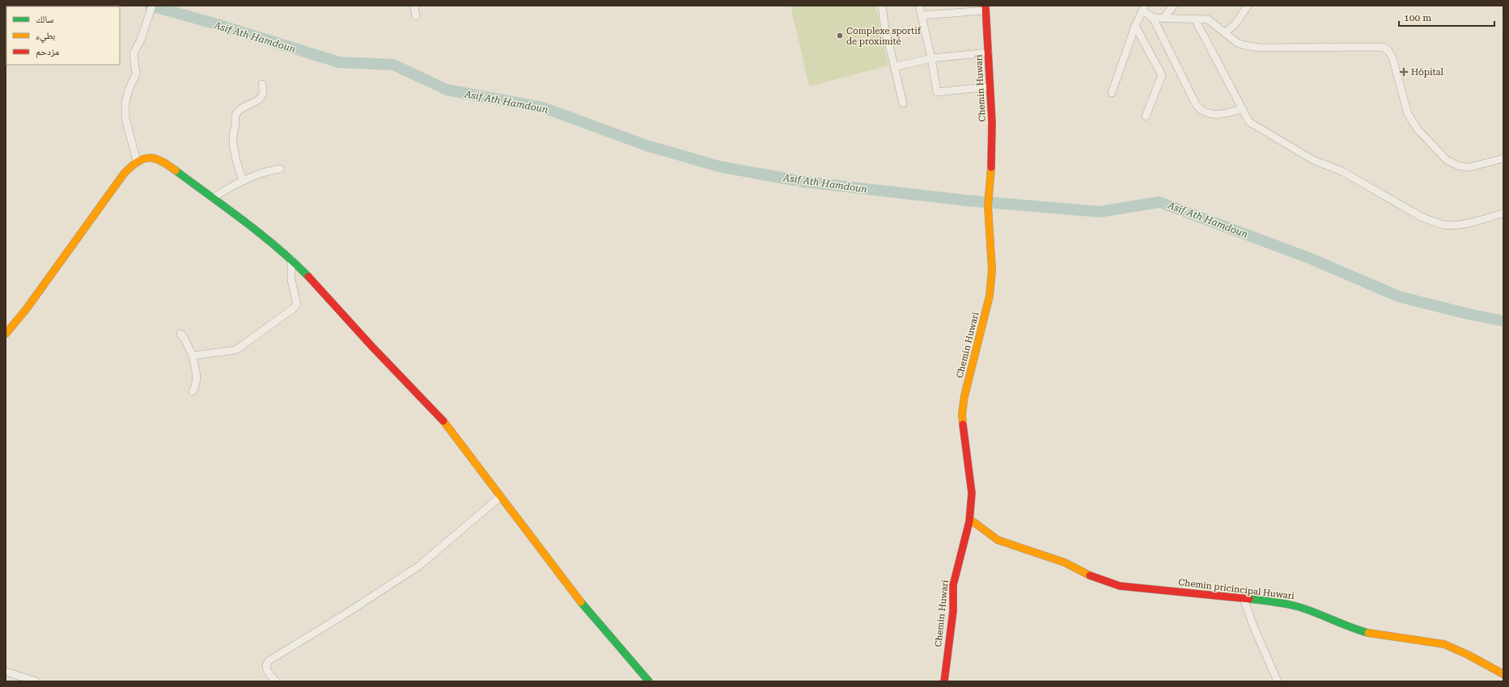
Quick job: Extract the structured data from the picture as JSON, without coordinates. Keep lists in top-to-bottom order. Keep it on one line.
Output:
{"streets":{"street":["Chemin Huwari","Chemin pricincipal Huwari"]},"crossings":[["Chemin Huwari","Chemin pricincipal Huwari"]],"water":["Asif Ath Hamdoun"],"places":{"other":["Complexe sportif de proximité"],"health":["Hôpital"]},"legend":["سالك","بطيء","مزدحم"],"scale_bar":"100 m"}
